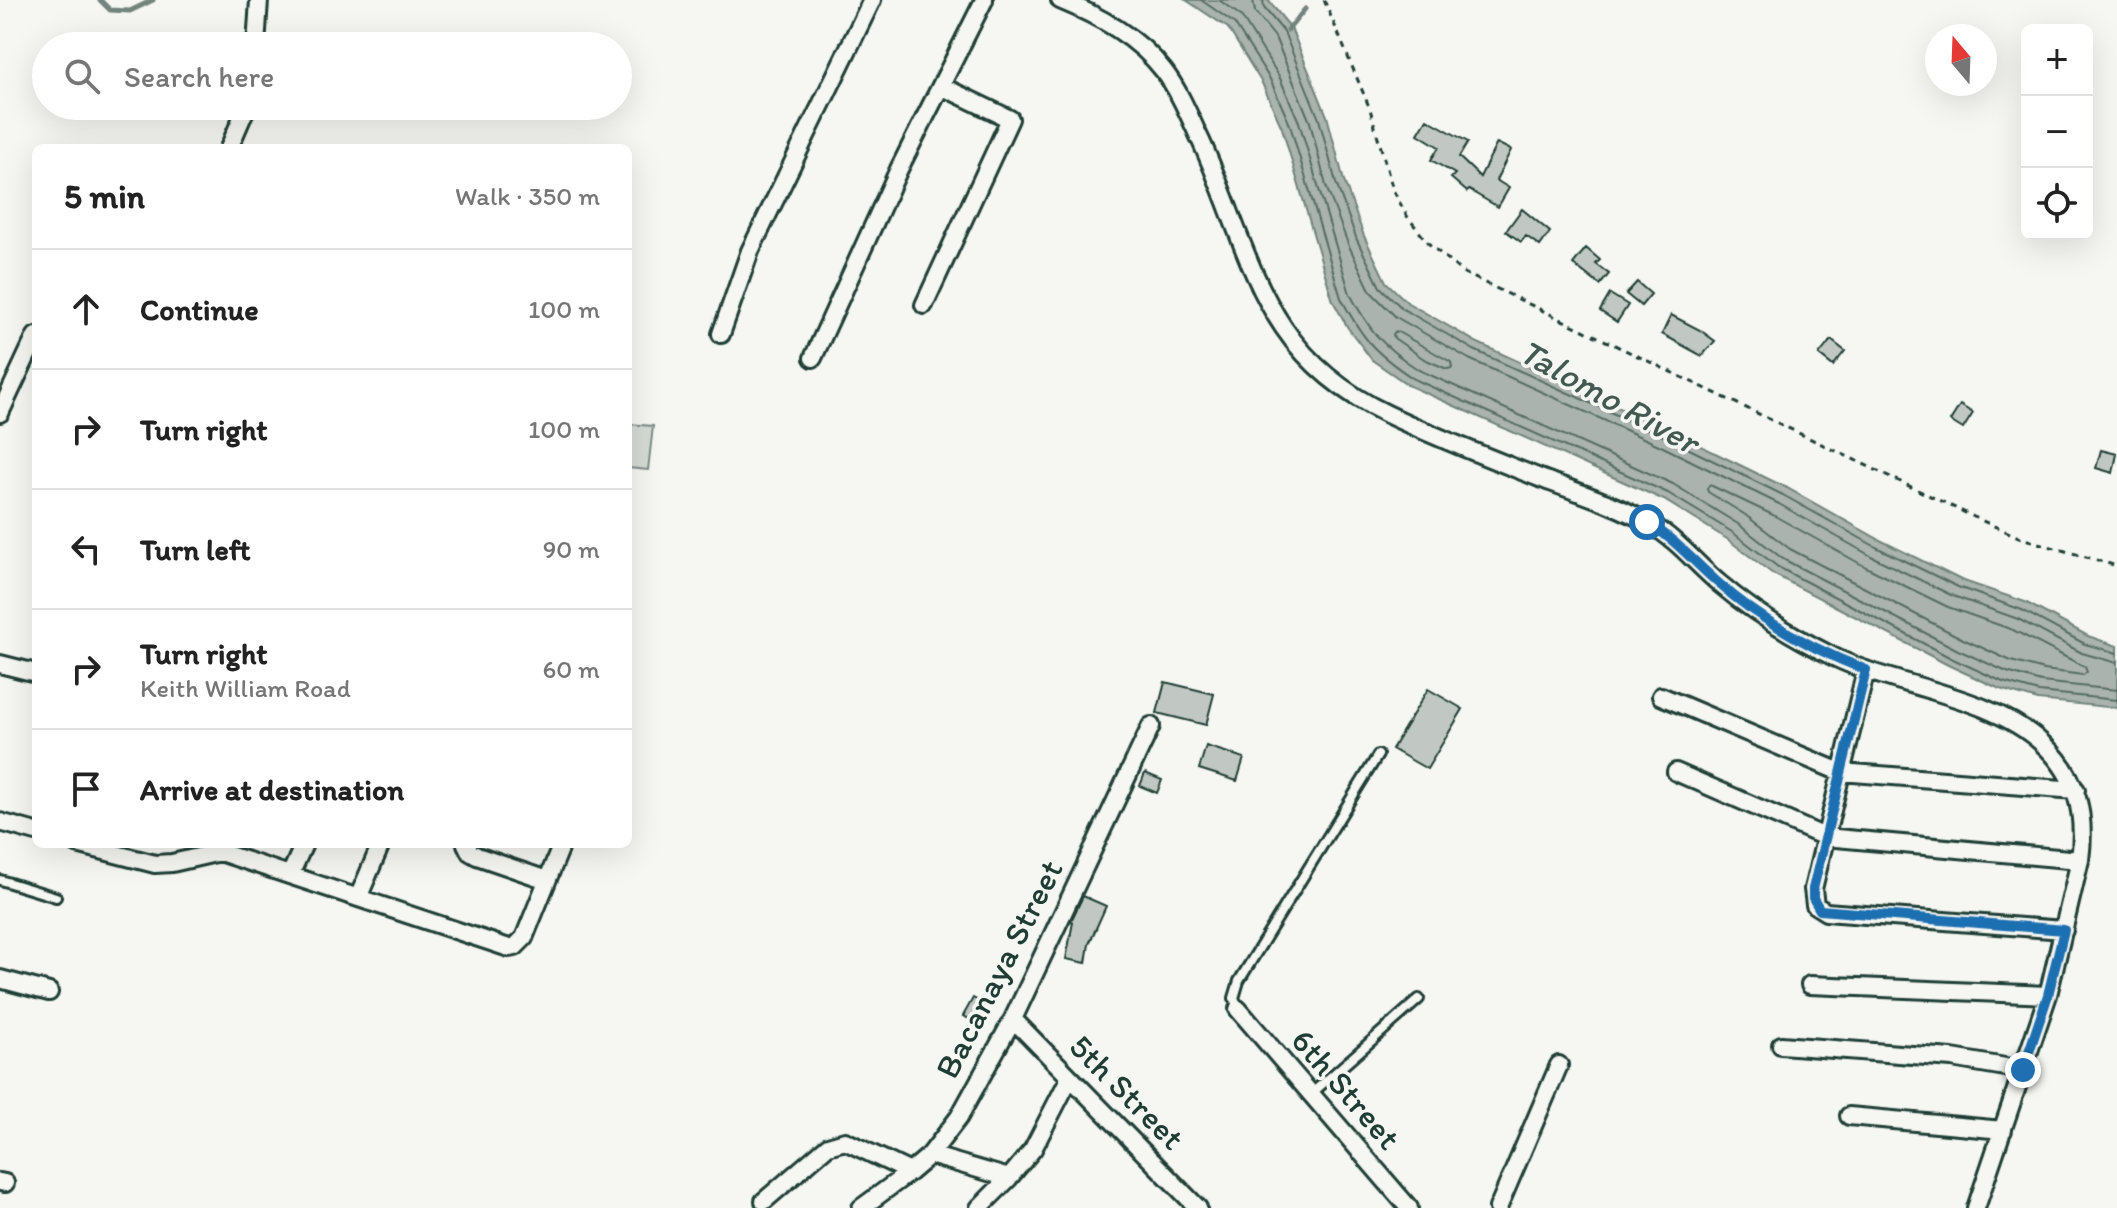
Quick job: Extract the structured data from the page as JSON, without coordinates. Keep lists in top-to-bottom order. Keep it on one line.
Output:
{"streets":{"street":["Bacanaya Street","6th Street","5th Street"]},"crossings":[["Bacanaya Street","5th Street"]],"water":["Talomo River"],"north":"top","page":{"map_buttons":["+","−"],"search":"Search here","heading":["5 min","Walk · 350 m"],"list":[["Continue","100 m"],["Turn right","100 m"],["Turn left","90 m"],["Turn right","Keith William Road","60 m"],"Arrive at destination"]}}
